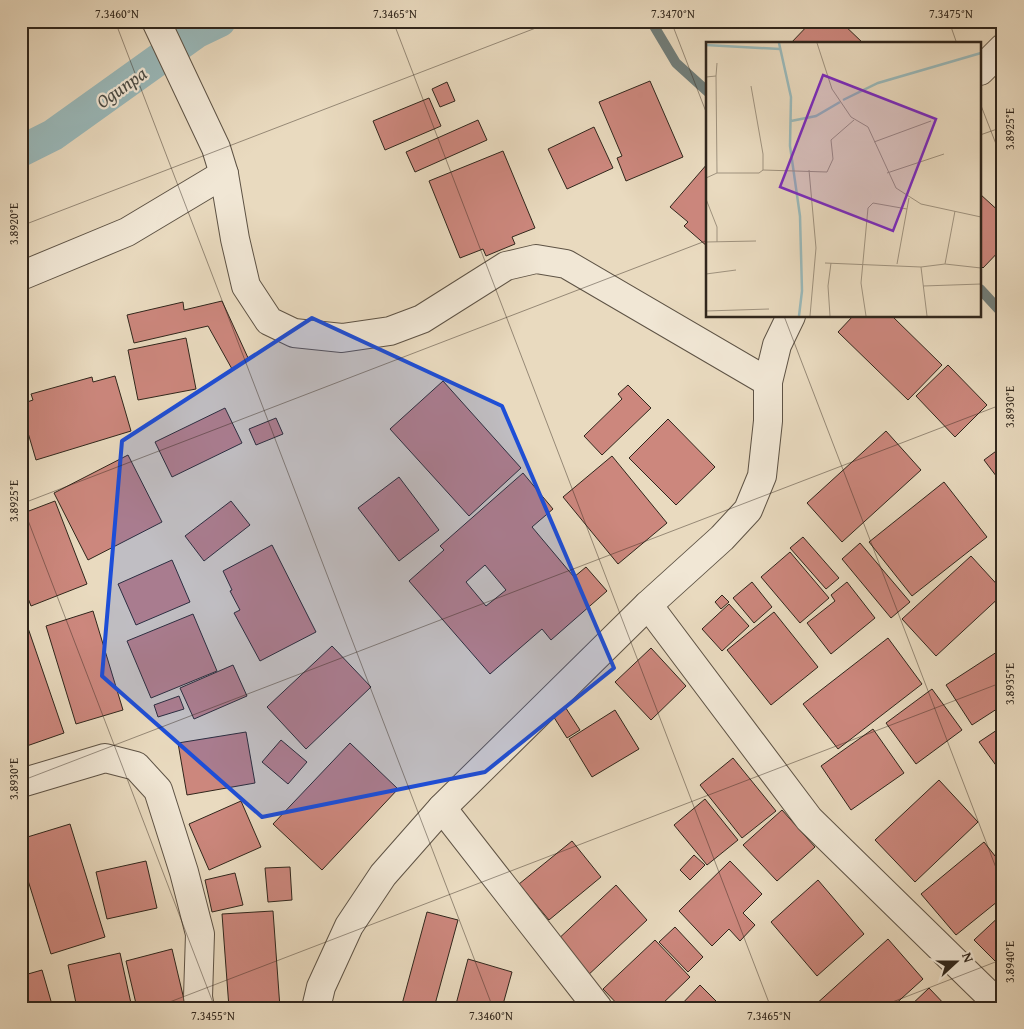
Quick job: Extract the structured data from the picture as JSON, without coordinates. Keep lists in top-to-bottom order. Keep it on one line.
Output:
{"water":["Ogunpa"],"north":"right","coordinates":["7.3460°N","7.3465°N","7.3470°N","7.3475°N","3.8925°E","3.8920°E","3.8930°E","3.8935°E","3.8940°E","7.3455°N"]}
